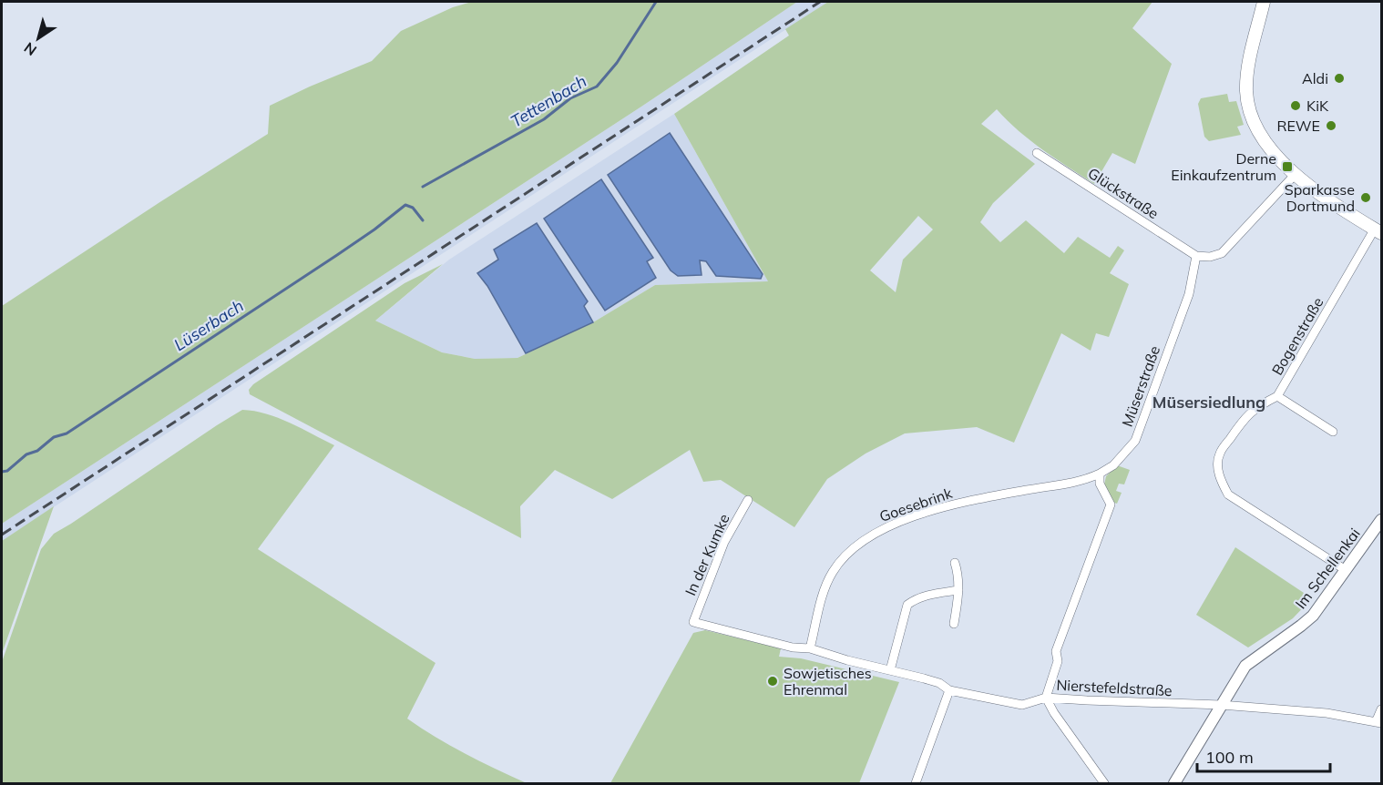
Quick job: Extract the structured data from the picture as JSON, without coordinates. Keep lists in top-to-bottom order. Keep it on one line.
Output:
{"streets":{"street":["Glückstraße","Bogenstraße","Müserstraße","Goesebrink","In der Kumke","Im Schellenkai","Nierstefeldstraße"]},"crossings":[["Glückstraße","Müserstraße"],["Bogenstraße","Im Schellenkai"],["Müserstraße","Goesebrink"],["Goesebrink","Nierstefeldstraße"],["In der Kumke","Nierstefeldstraße"],["Im Schellenkai","Nierstefeldstraße"]],"districts":["Müsersiedlung"],"water":["Tettenbach","Lüserbach"],"places":{"other":["Aldi","KiK","REWE","Sparkasse Dortmund","Sowjetisches Ehrenmal"],"transit":["Derne Einkaufzentrum"]},"scale_bar":"100 m","north":"bottom left"}
